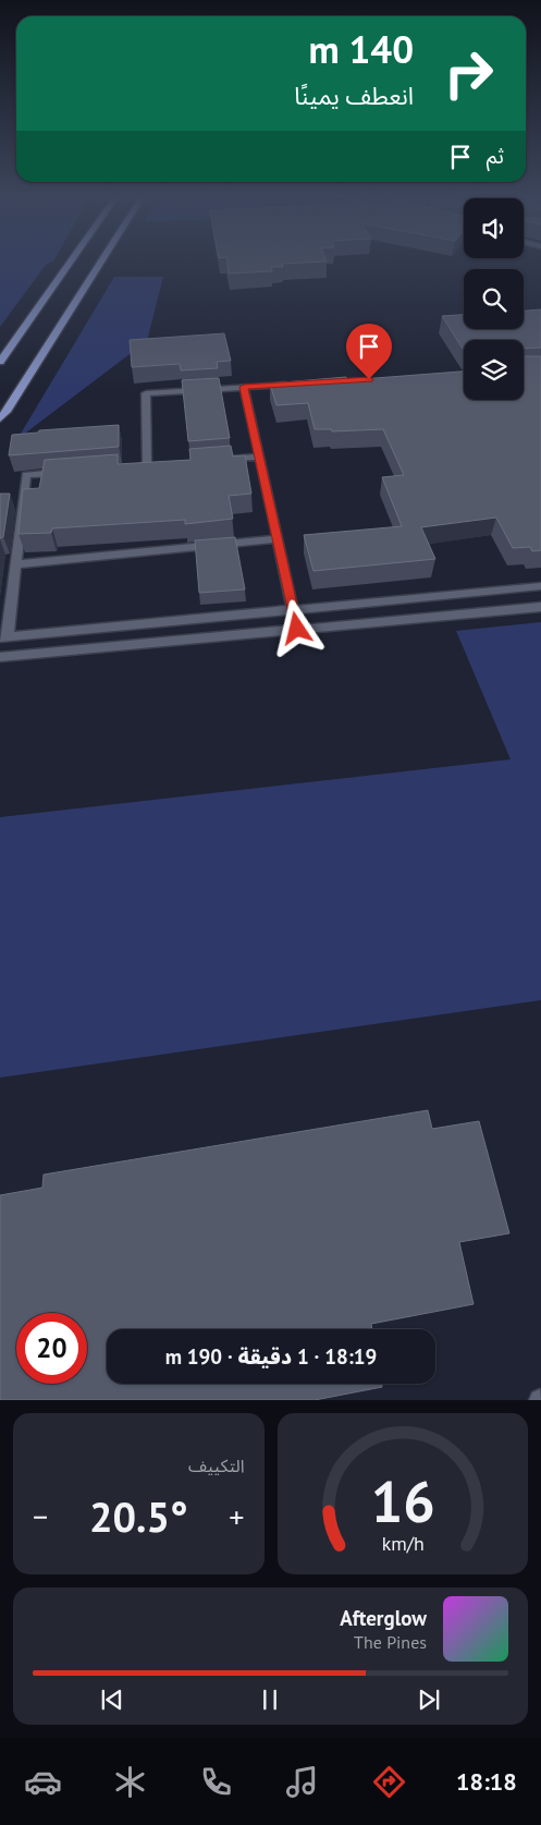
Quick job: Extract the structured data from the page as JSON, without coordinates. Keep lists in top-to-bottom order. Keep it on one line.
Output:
{"page":{"turn":["140 m","انعطف يمينًا"],"then":"ثم","limit":"20","trip":"18:19 · 1 دقيقة · 190 m","tile":"التكييف","heat":["−","20.5°","+"],"song":["Afterglow","The Pines"],"tabs":"18:18","gauge":["16","km/h"]}}
